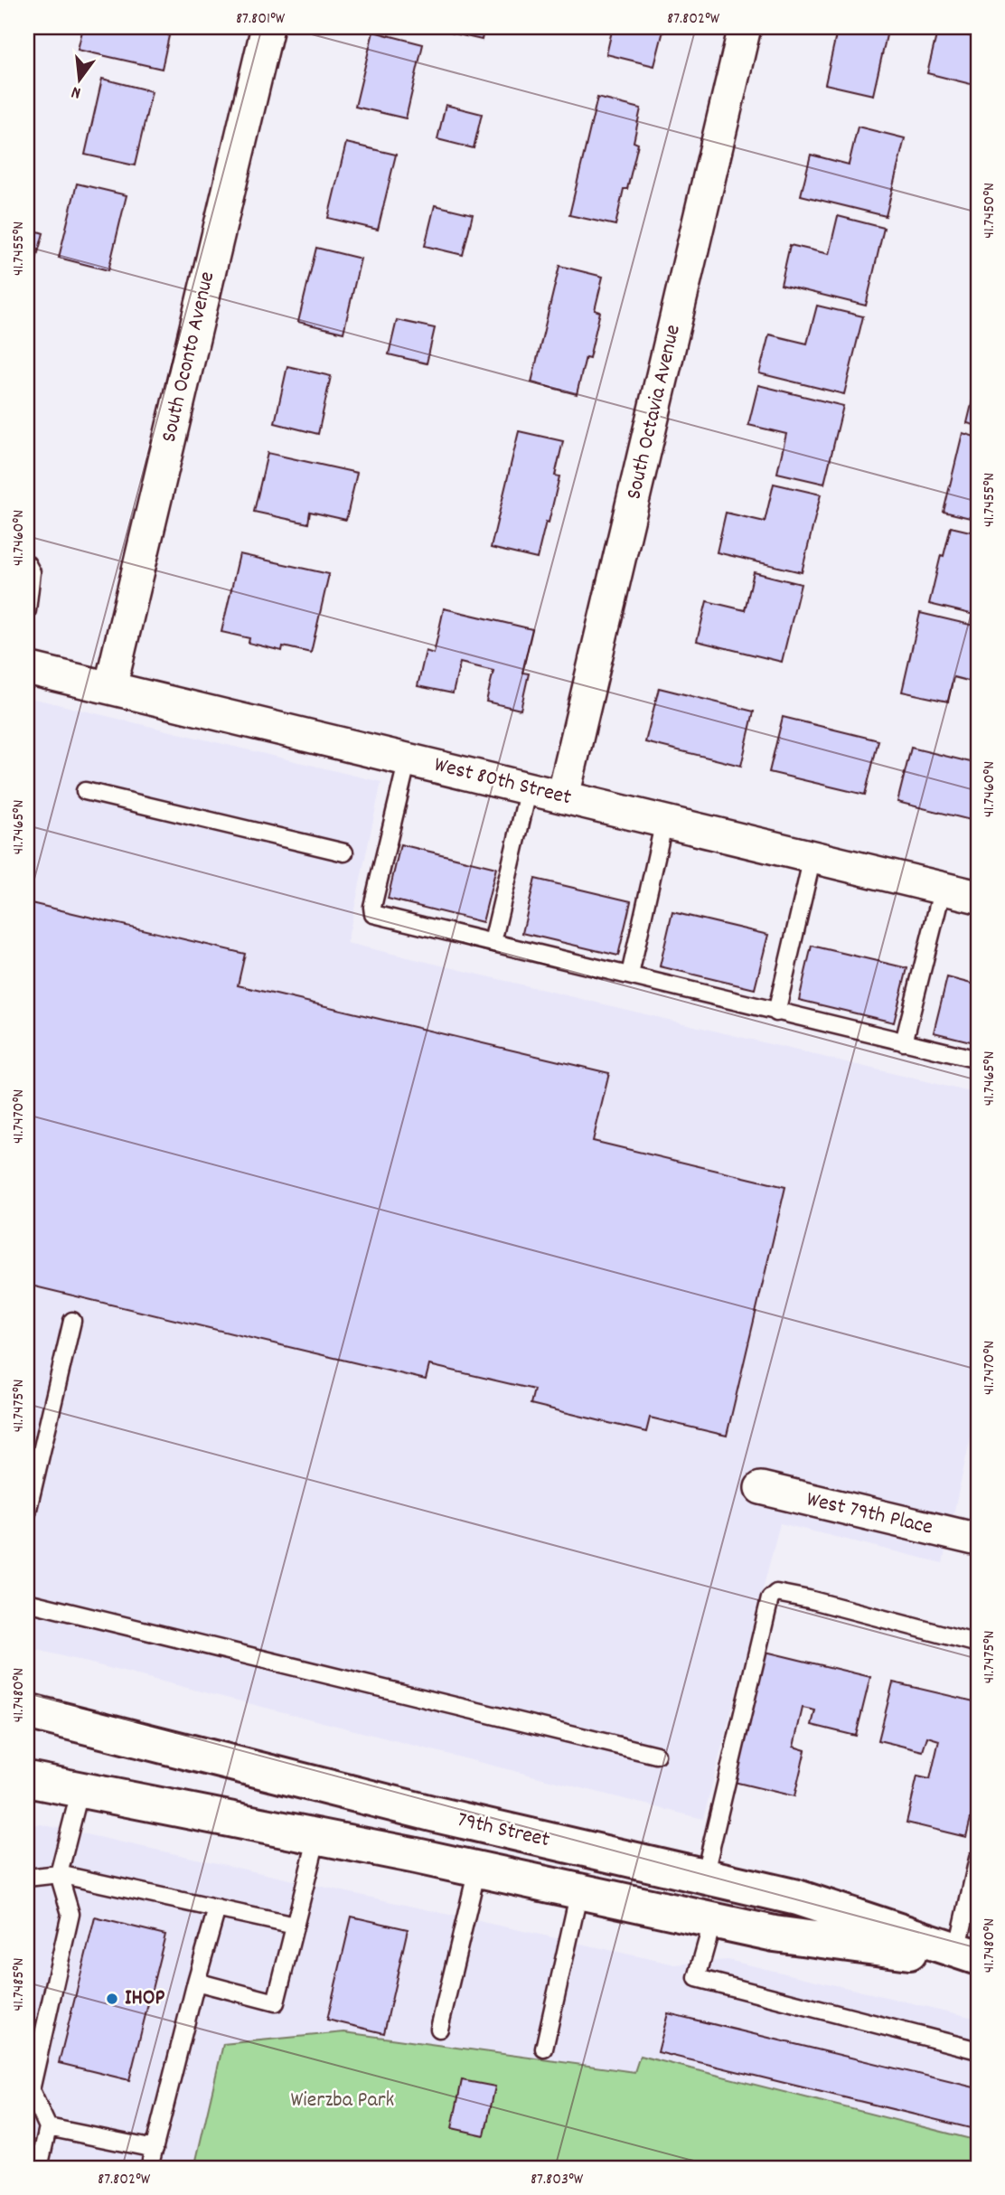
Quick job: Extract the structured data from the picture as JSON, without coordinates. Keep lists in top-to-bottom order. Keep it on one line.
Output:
{"streets":{"main road":["79th Street"],"street":["South Oconto Avenue","South Octavia Avenue","West 80th Street","West 79th Place"]},"crossings":[["South Oconto Avenue","West 80th Street"],["South Octavia Avenue","West 80th Street"]],"parks":["Wierzba Park"],"places":["IHOP"],"north":"bottom","coordinates":["87.801°W","87.802°W","41.7450°N","41.7455°N","41.7460°N","41.7465°N","41.7470°N","41.7475°N","41.7480°N","41.7485°N","87.803°W"]}
